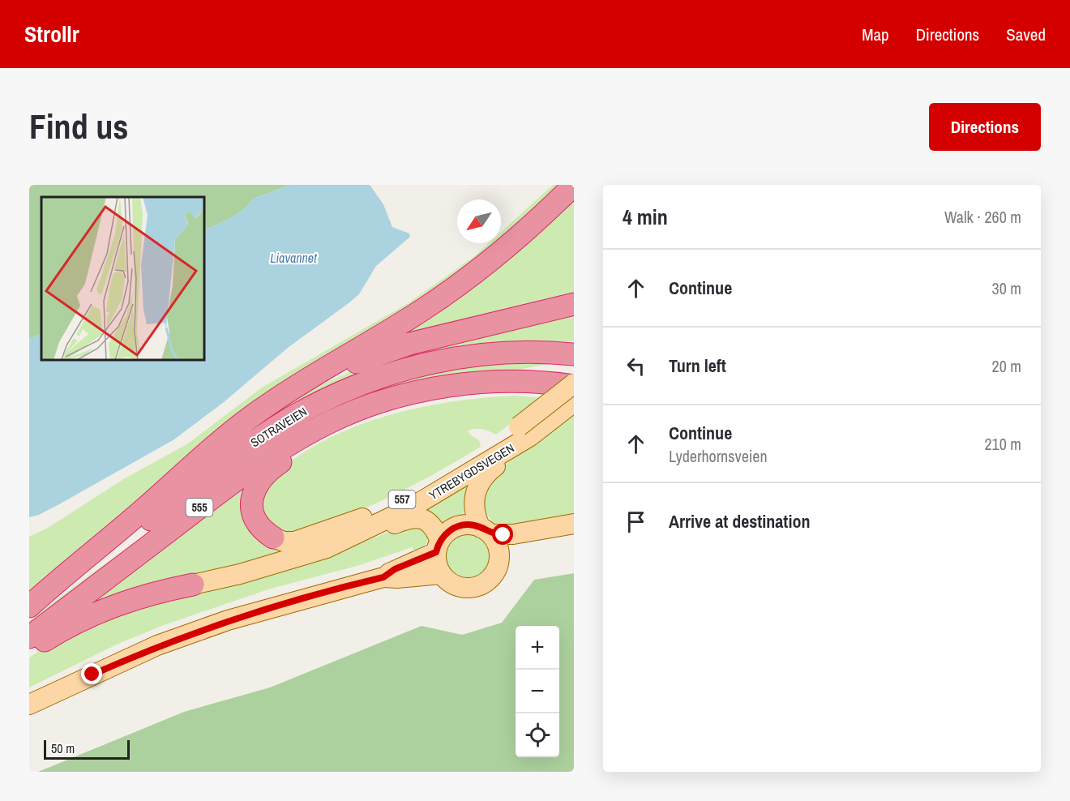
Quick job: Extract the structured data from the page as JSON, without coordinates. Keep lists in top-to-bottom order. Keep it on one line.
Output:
{"streets":{"highway":["SOTRAVEIEN","555"],"main road":["YTREBYGDSVEGEN","557"]},"crossings":[["SOTRAVEIEN","557"],["SOTRAVEIEN","555"],["YTREBYGDSVEGEN","557"],["557","555"]],"water":["Liavannet"],"scale_bar":"50 m","north":"bottom left","page":{"header":"Strollr","nav":["Map","Directions","Saved"],"buttons":"Directions","title":"Find us","heading":["4 min","Walk · 260 m"],"list":[["Continue","30 m"],["Turn left","20 m"],["Continue","Lyderhornsveien","210 m"],"Arrive at destination"],"map_buttons":["+","−"],"scale":"50 m"}}
